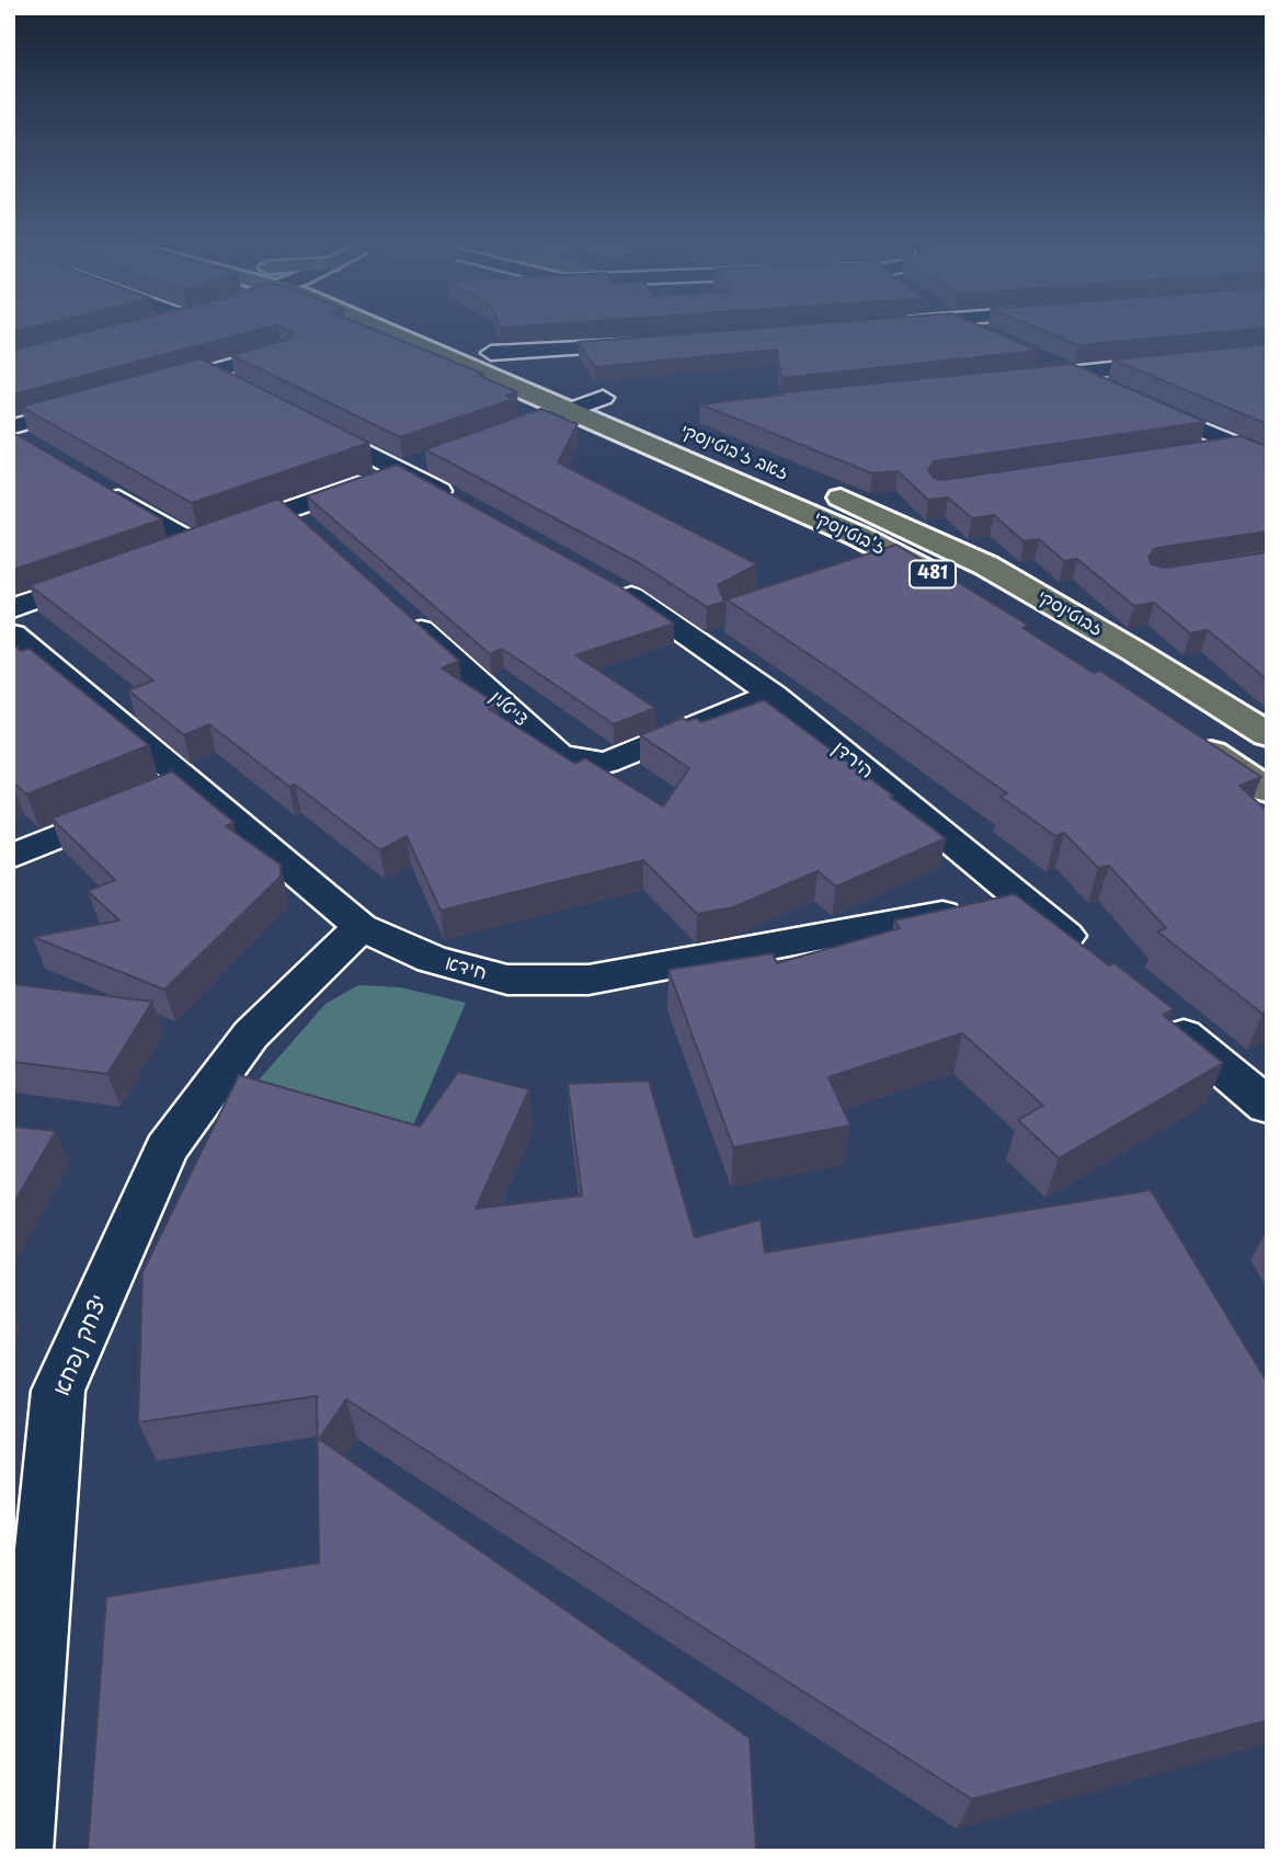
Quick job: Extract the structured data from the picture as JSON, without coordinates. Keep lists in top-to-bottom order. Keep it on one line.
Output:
{"streets":{"main road":["ז'בוטינסקי","481","זבוטינסקי"],"street":["צייטלין","הירדן","חידא","יצחק נפחא"]},"crossings":[["ז'בוטינסקי","481"],["צייטלין","הירדן"],["הירדן","חידא"],["חידא","יצחק נפחא"]]}
